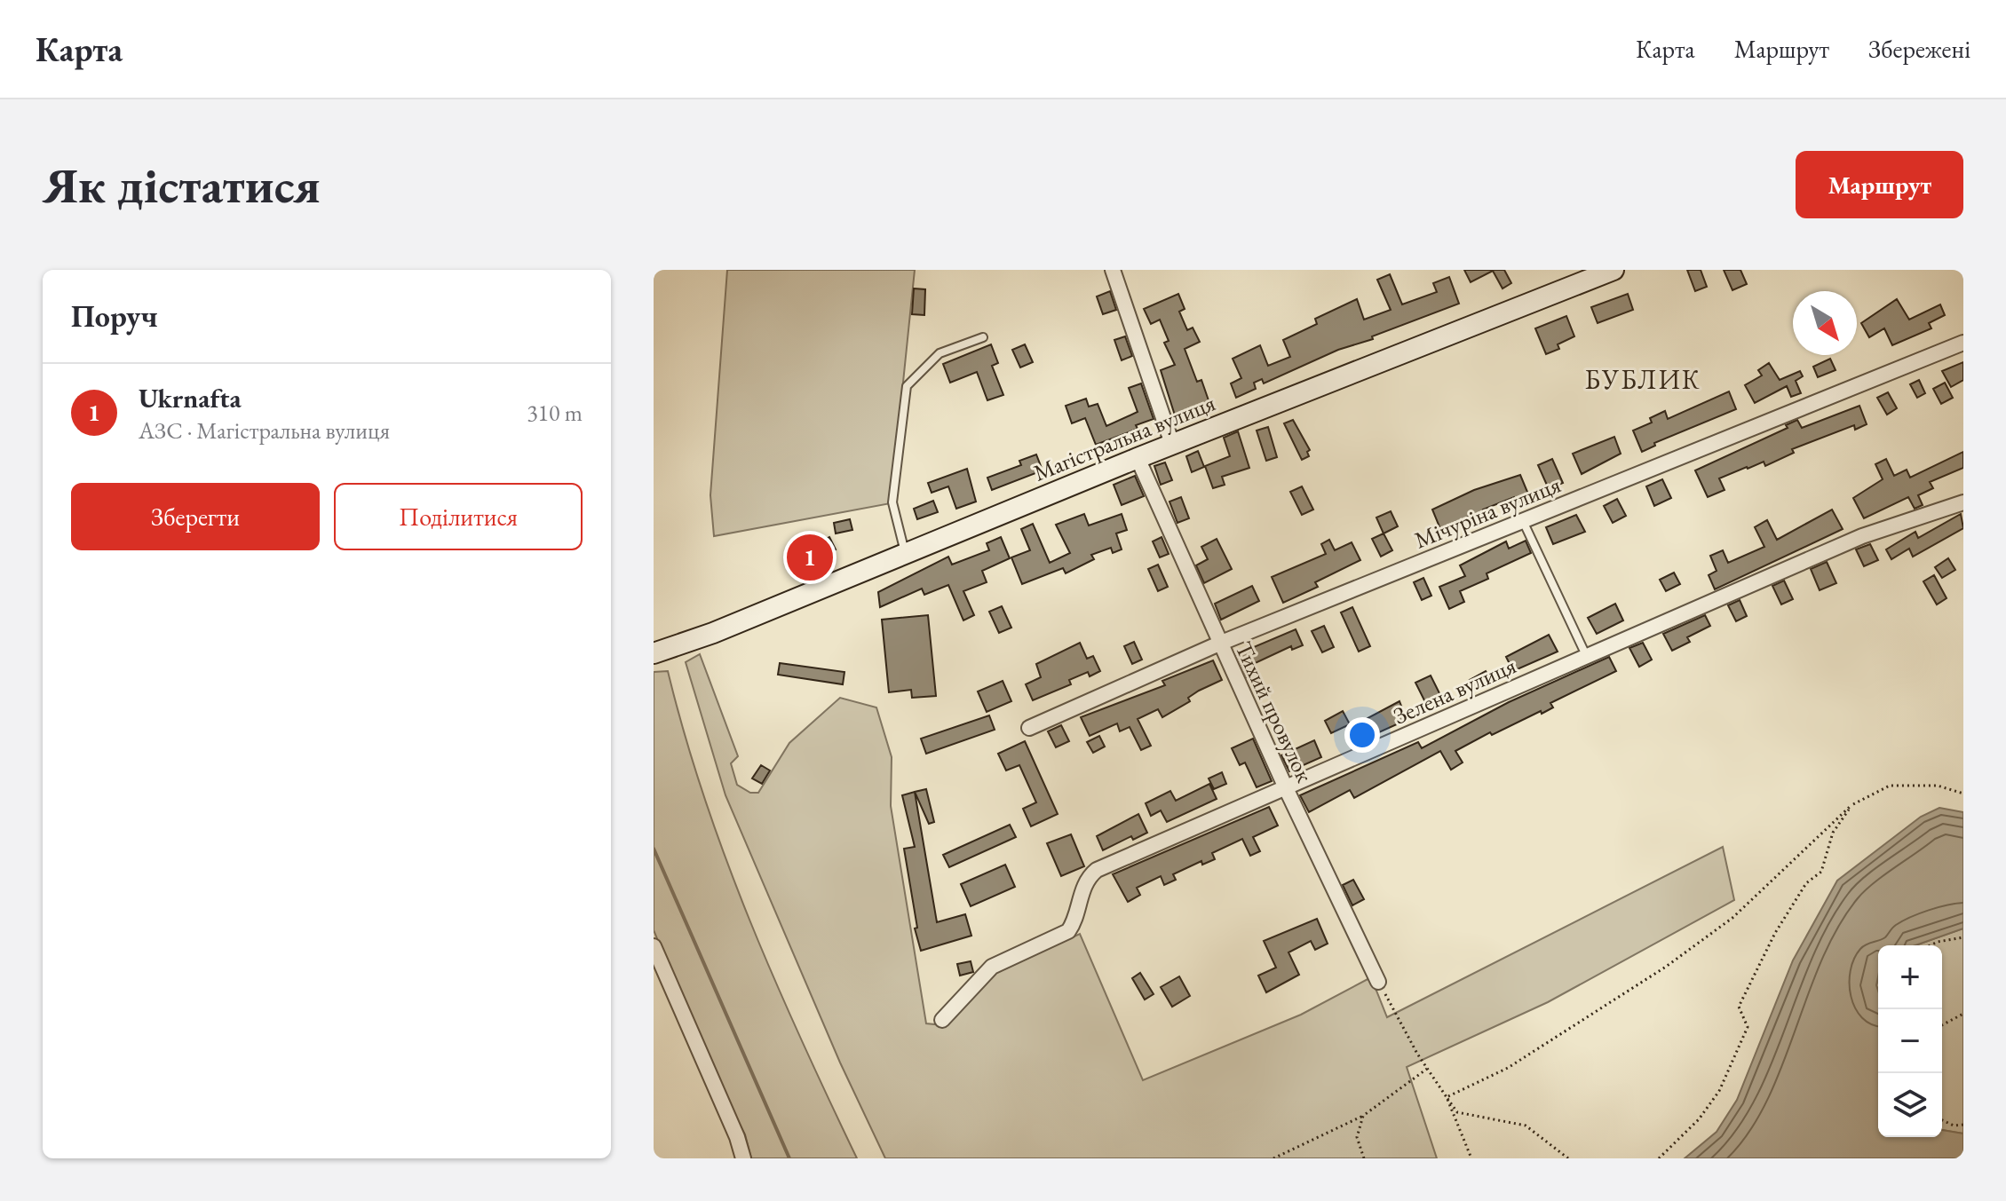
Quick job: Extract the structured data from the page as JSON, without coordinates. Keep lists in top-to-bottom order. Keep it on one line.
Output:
{"streets":{"main road":["Магістральна вулиця"],"street":["Мічуріна вулиця","Зелена вулиця","Тихий провулок"]},"crossings":[["Магістральна вулиця","Тихий провулок"],["Мічуріна вулиця","Тихий провулок"],["Зелена вулиця","Тихий провулок"]],"districts":["БУБЛИК"],"north":"bottom right","page":{"header":"Карта","nav":["Карта","Маршрут","Збережені"],"buttons":["Маршрут",["Зберегти","Поділитися"]],"title":"Як дістатися","heading":"Поруч","list":[{"mark":"1","name":"Ukrnafta","note":"АЗС · Магістральна вулиця","value":"310 m"}],"pins":"1","map_buttons":["+","−"]}}
